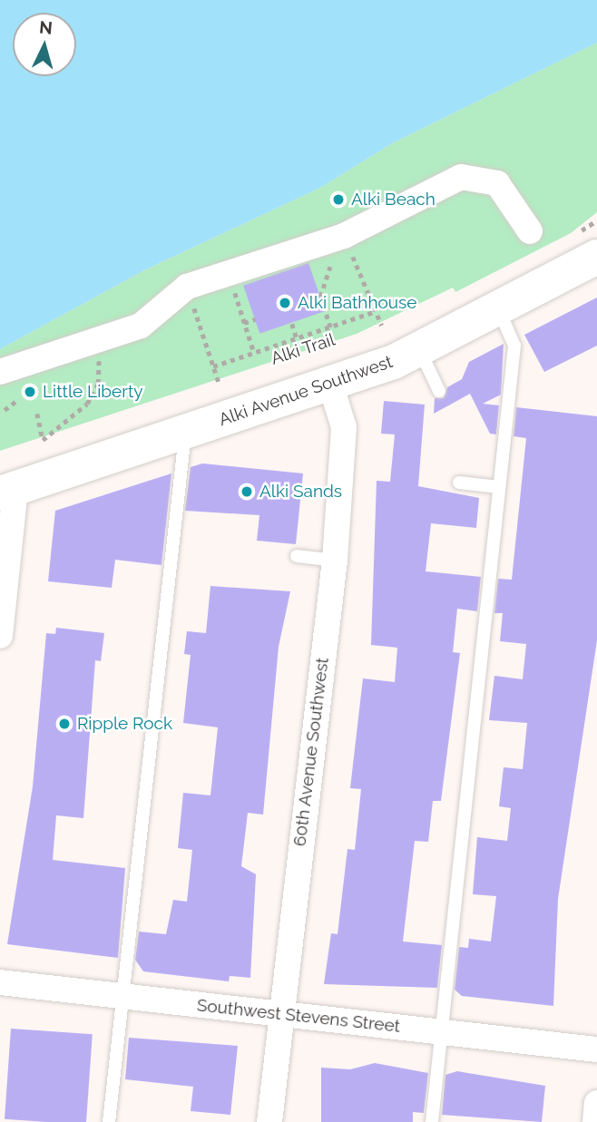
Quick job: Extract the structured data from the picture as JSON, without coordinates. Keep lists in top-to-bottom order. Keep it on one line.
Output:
{"streets":{"main road":["Alki Avenue Southwest"],"street":["60th Avenue Southwest","Southwest Stevens Street"]},"crossings":[["Alki Avenue Southwest","60th Avenue Southwest"],["60th Avenue Southwest","Southwest Stevens Street"]],"places":["Alki Beach","Alki Bathhouse","Little Liberty","Alki Sands","Ripple Rock"],"north":"top"}
